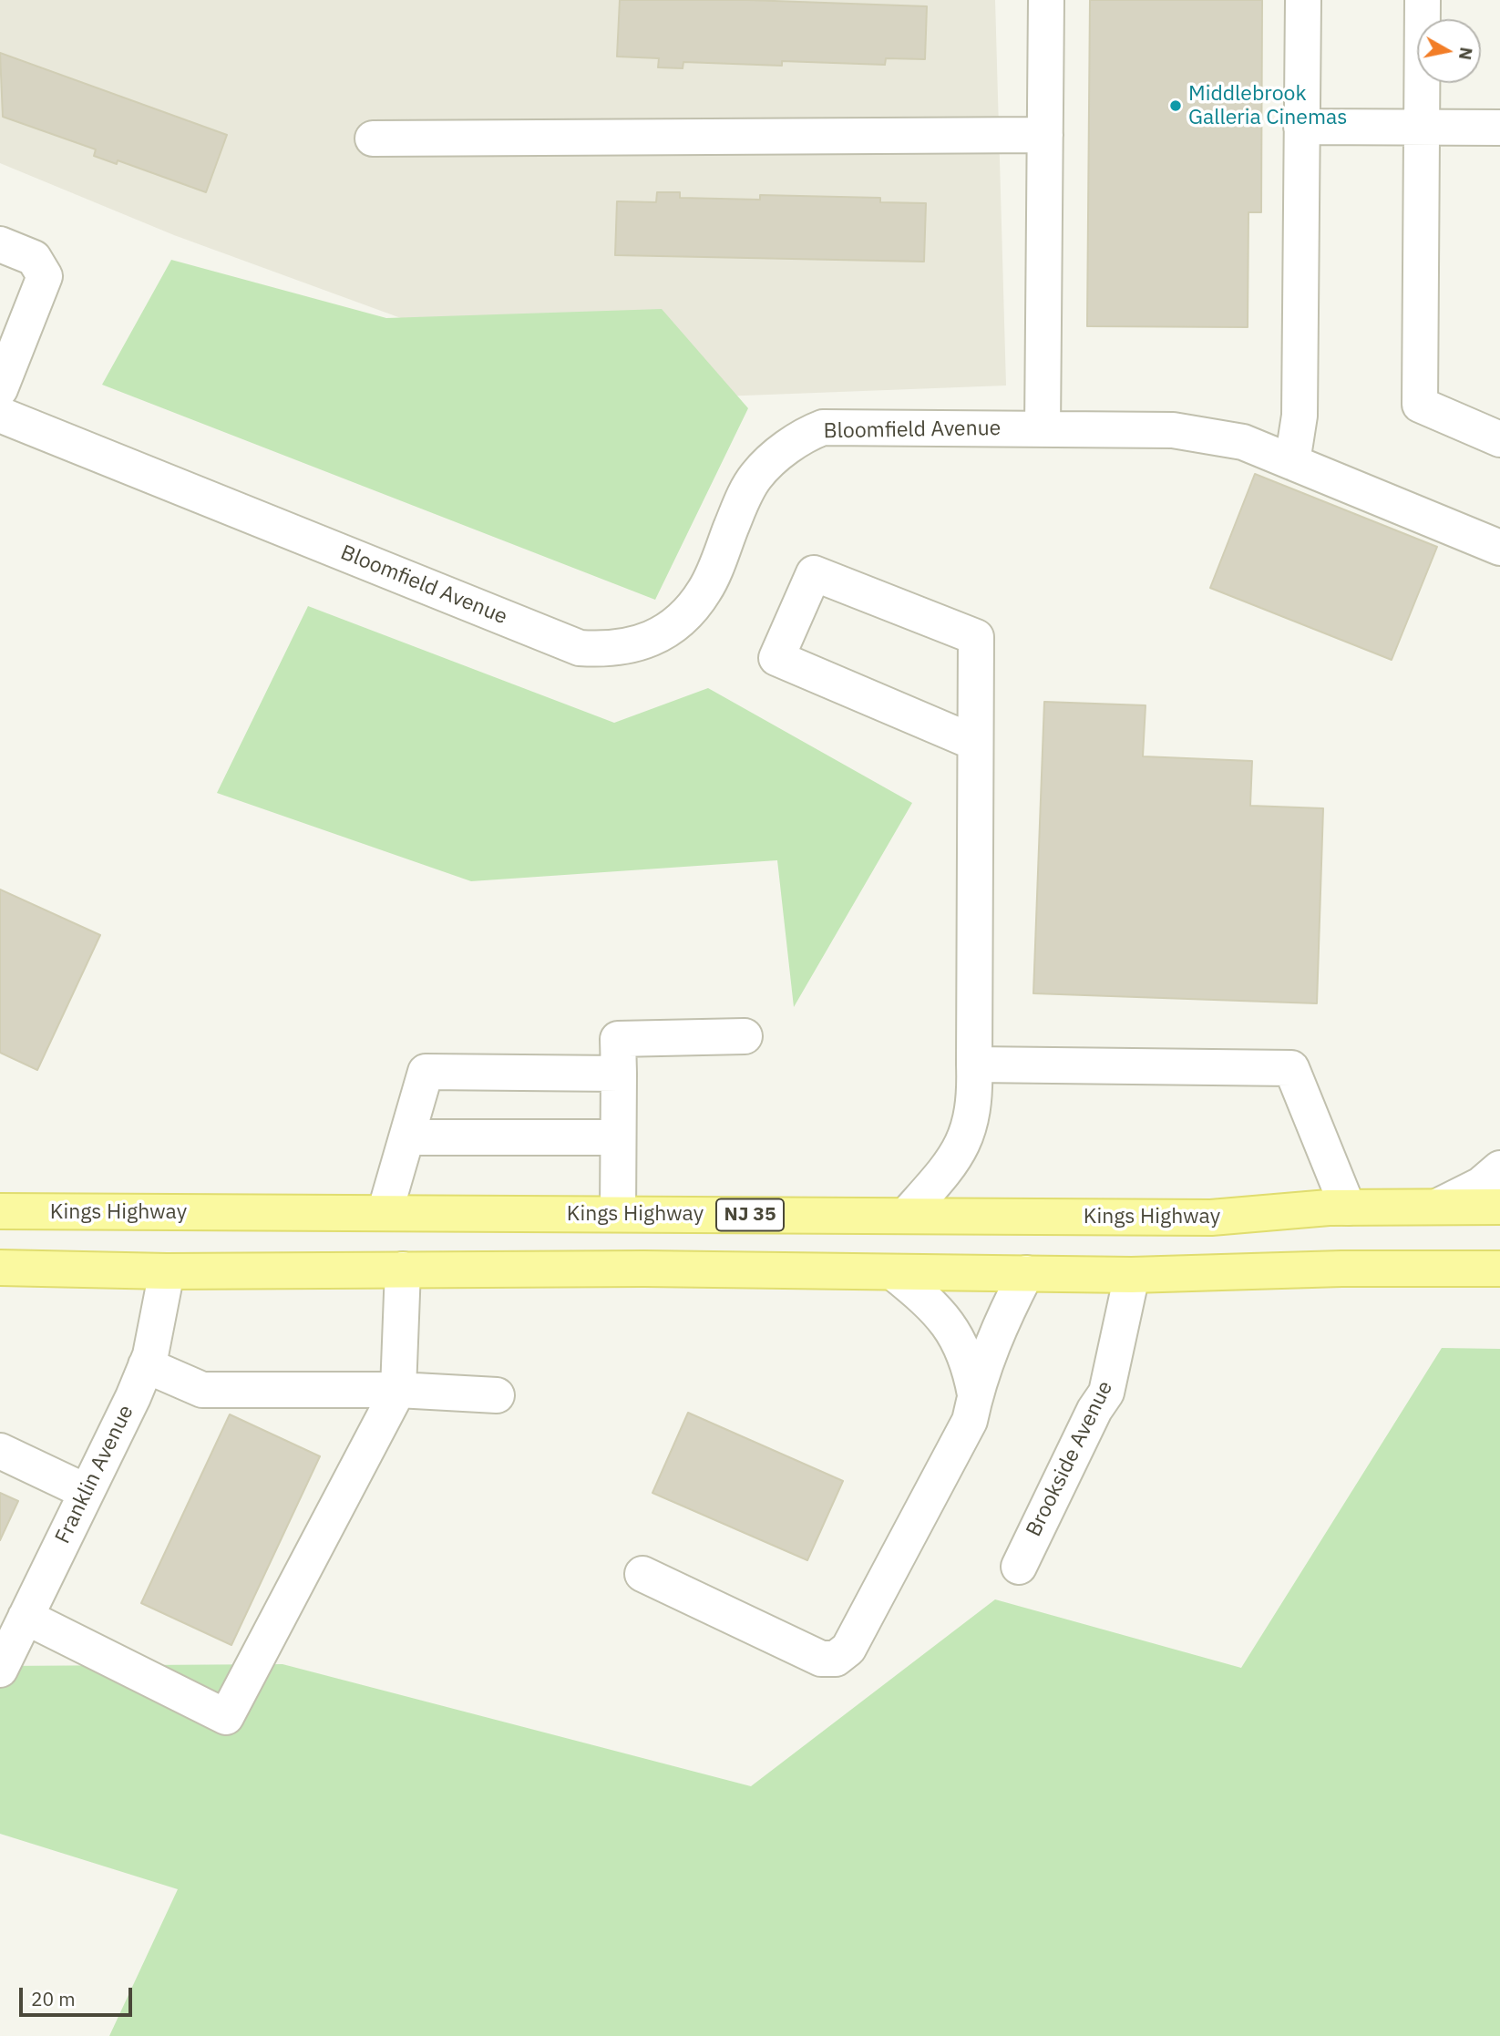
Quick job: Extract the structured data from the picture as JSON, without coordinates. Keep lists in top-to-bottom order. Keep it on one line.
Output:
{"streets":{"main road":["Kings Highway","NJ 35"],"street":["Bloomfield Avenue","Brookside Avenue","Franklin Avenue"]},"places":["Middlebrook Galleria Cinemas"],"scale_bar":"20 m","north":"right"}
